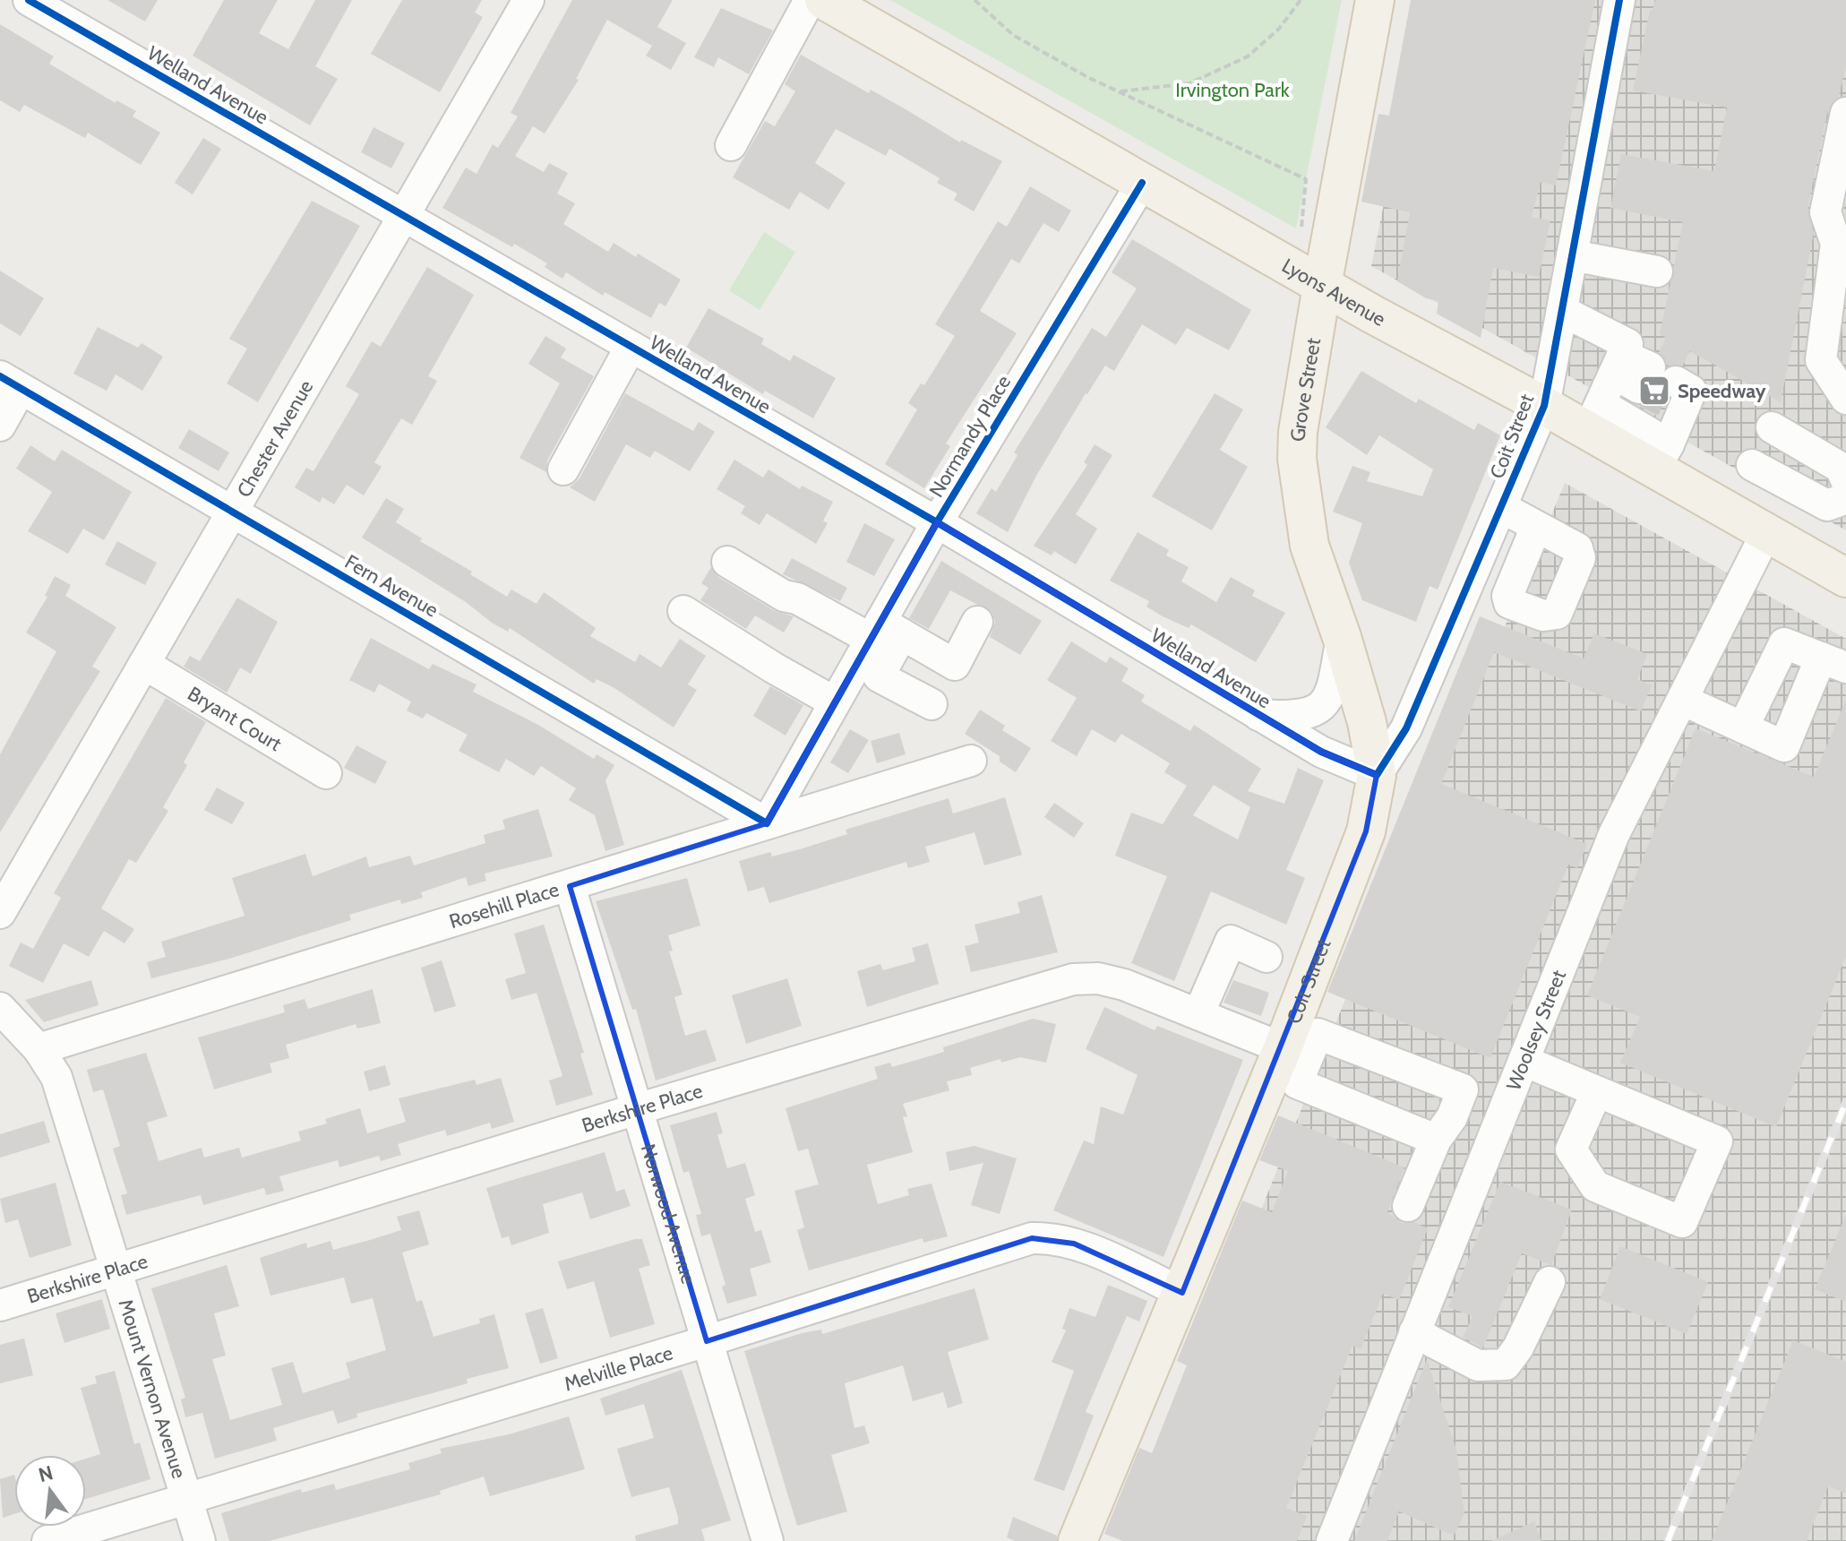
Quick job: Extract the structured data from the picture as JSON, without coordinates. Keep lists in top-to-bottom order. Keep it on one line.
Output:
{"streets":{"main road":["Lyons Avenue","Grove Street","Coit Street"],"street":["Welland Avenue","Normandy Place","Chester Avenue","Fern Avenue","Bryant Court","Rosehill Place","Woolsey Street","Berkshire Place","Norwood Avenue","Melville Place","Mount Vernon Avenue"]},"crossings":[["Welland Avenue","Grove Street"],["Welland Avenue","Normandy Place"],["Welland Avenue","Coit Street"],["Welland Avenue","Chester Avenue"],["Lyons Avenue","Grove Street"],["Lyons Avenue","Normandy Place"],["Lyons Avenue","Coit Street"],["Lyons Avenue","Woolsey Street"],["Grove Street","Coit Street"],["Normandy Place","Fern Avenue"],["Normandy Place","Rosehill Place"],["Coit Street","Berkshire Place"],["Coit Street","Melville Place"],["Chester Avenue","Fern Avenue"],["Chester Avenue","Bryant Court"],["Fern Avenue","Rosehill Place"],["Rosehill Place","Norwood Avenue"],["Rosehill Place","Mount Vernon Avenue"],["Berkshire Place","Norwood Avenue"],["Berkshire Place","Mount Vernon Avenue"],["Norwood Avenue","Melville Place"],["Melville Place","Mount Vernon Avenue"]],"parks":["Irvington Park"],"places":{"supermarket":["Speedway"]},"north":"top"}
